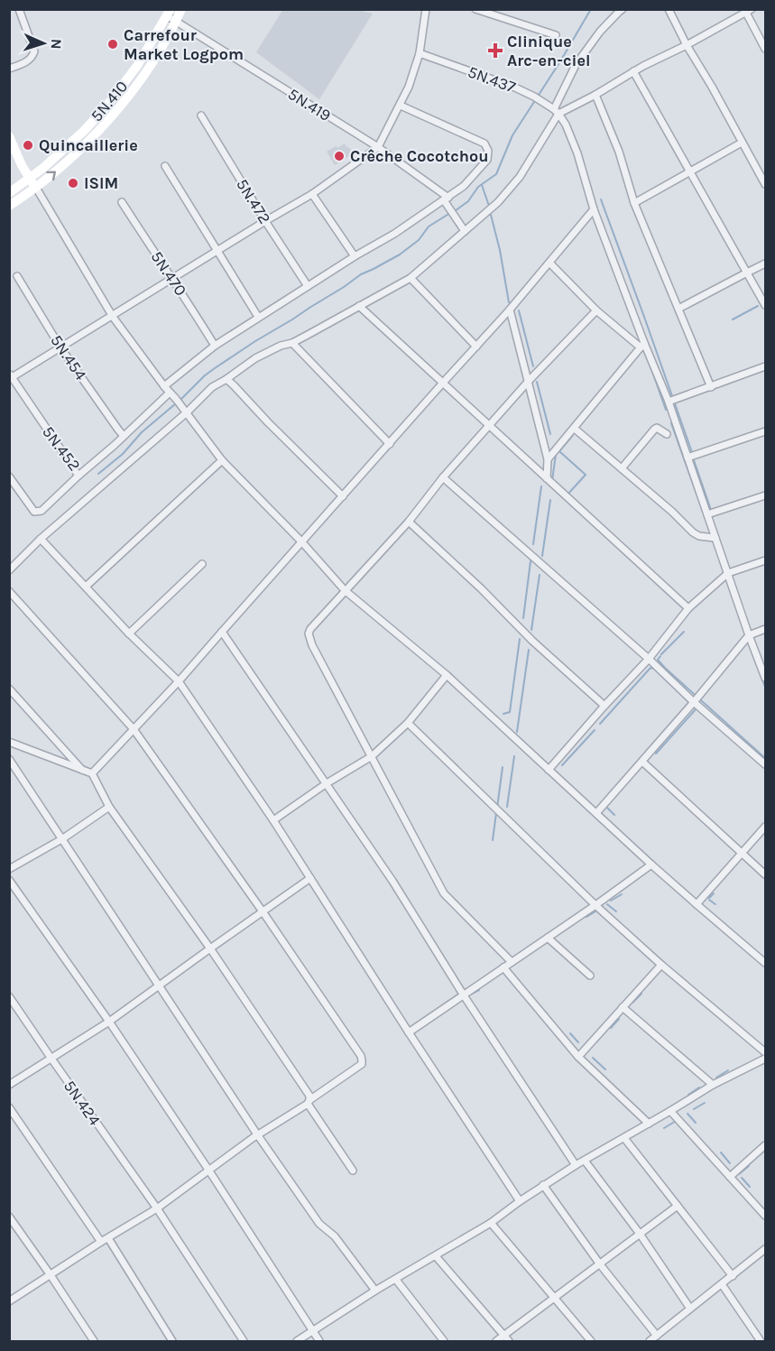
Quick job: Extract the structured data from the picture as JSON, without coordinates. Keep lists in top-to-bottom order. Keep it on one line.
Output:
{"streets":{"main road":["5N.410"],"street":["5N.437","5N.419","5N.472","5N.470","5N.454","5N.452","5N.424"]},"crossings":[["5N.410","5N.419"],["5N.454","5N.452"]],"places":{"other":["Carrefour Market Logpom","Quincaillerie","Crêche Cocotchou","ISIM"],"health":["Clinique Arc-en-ciel"]},"north":"right"}
